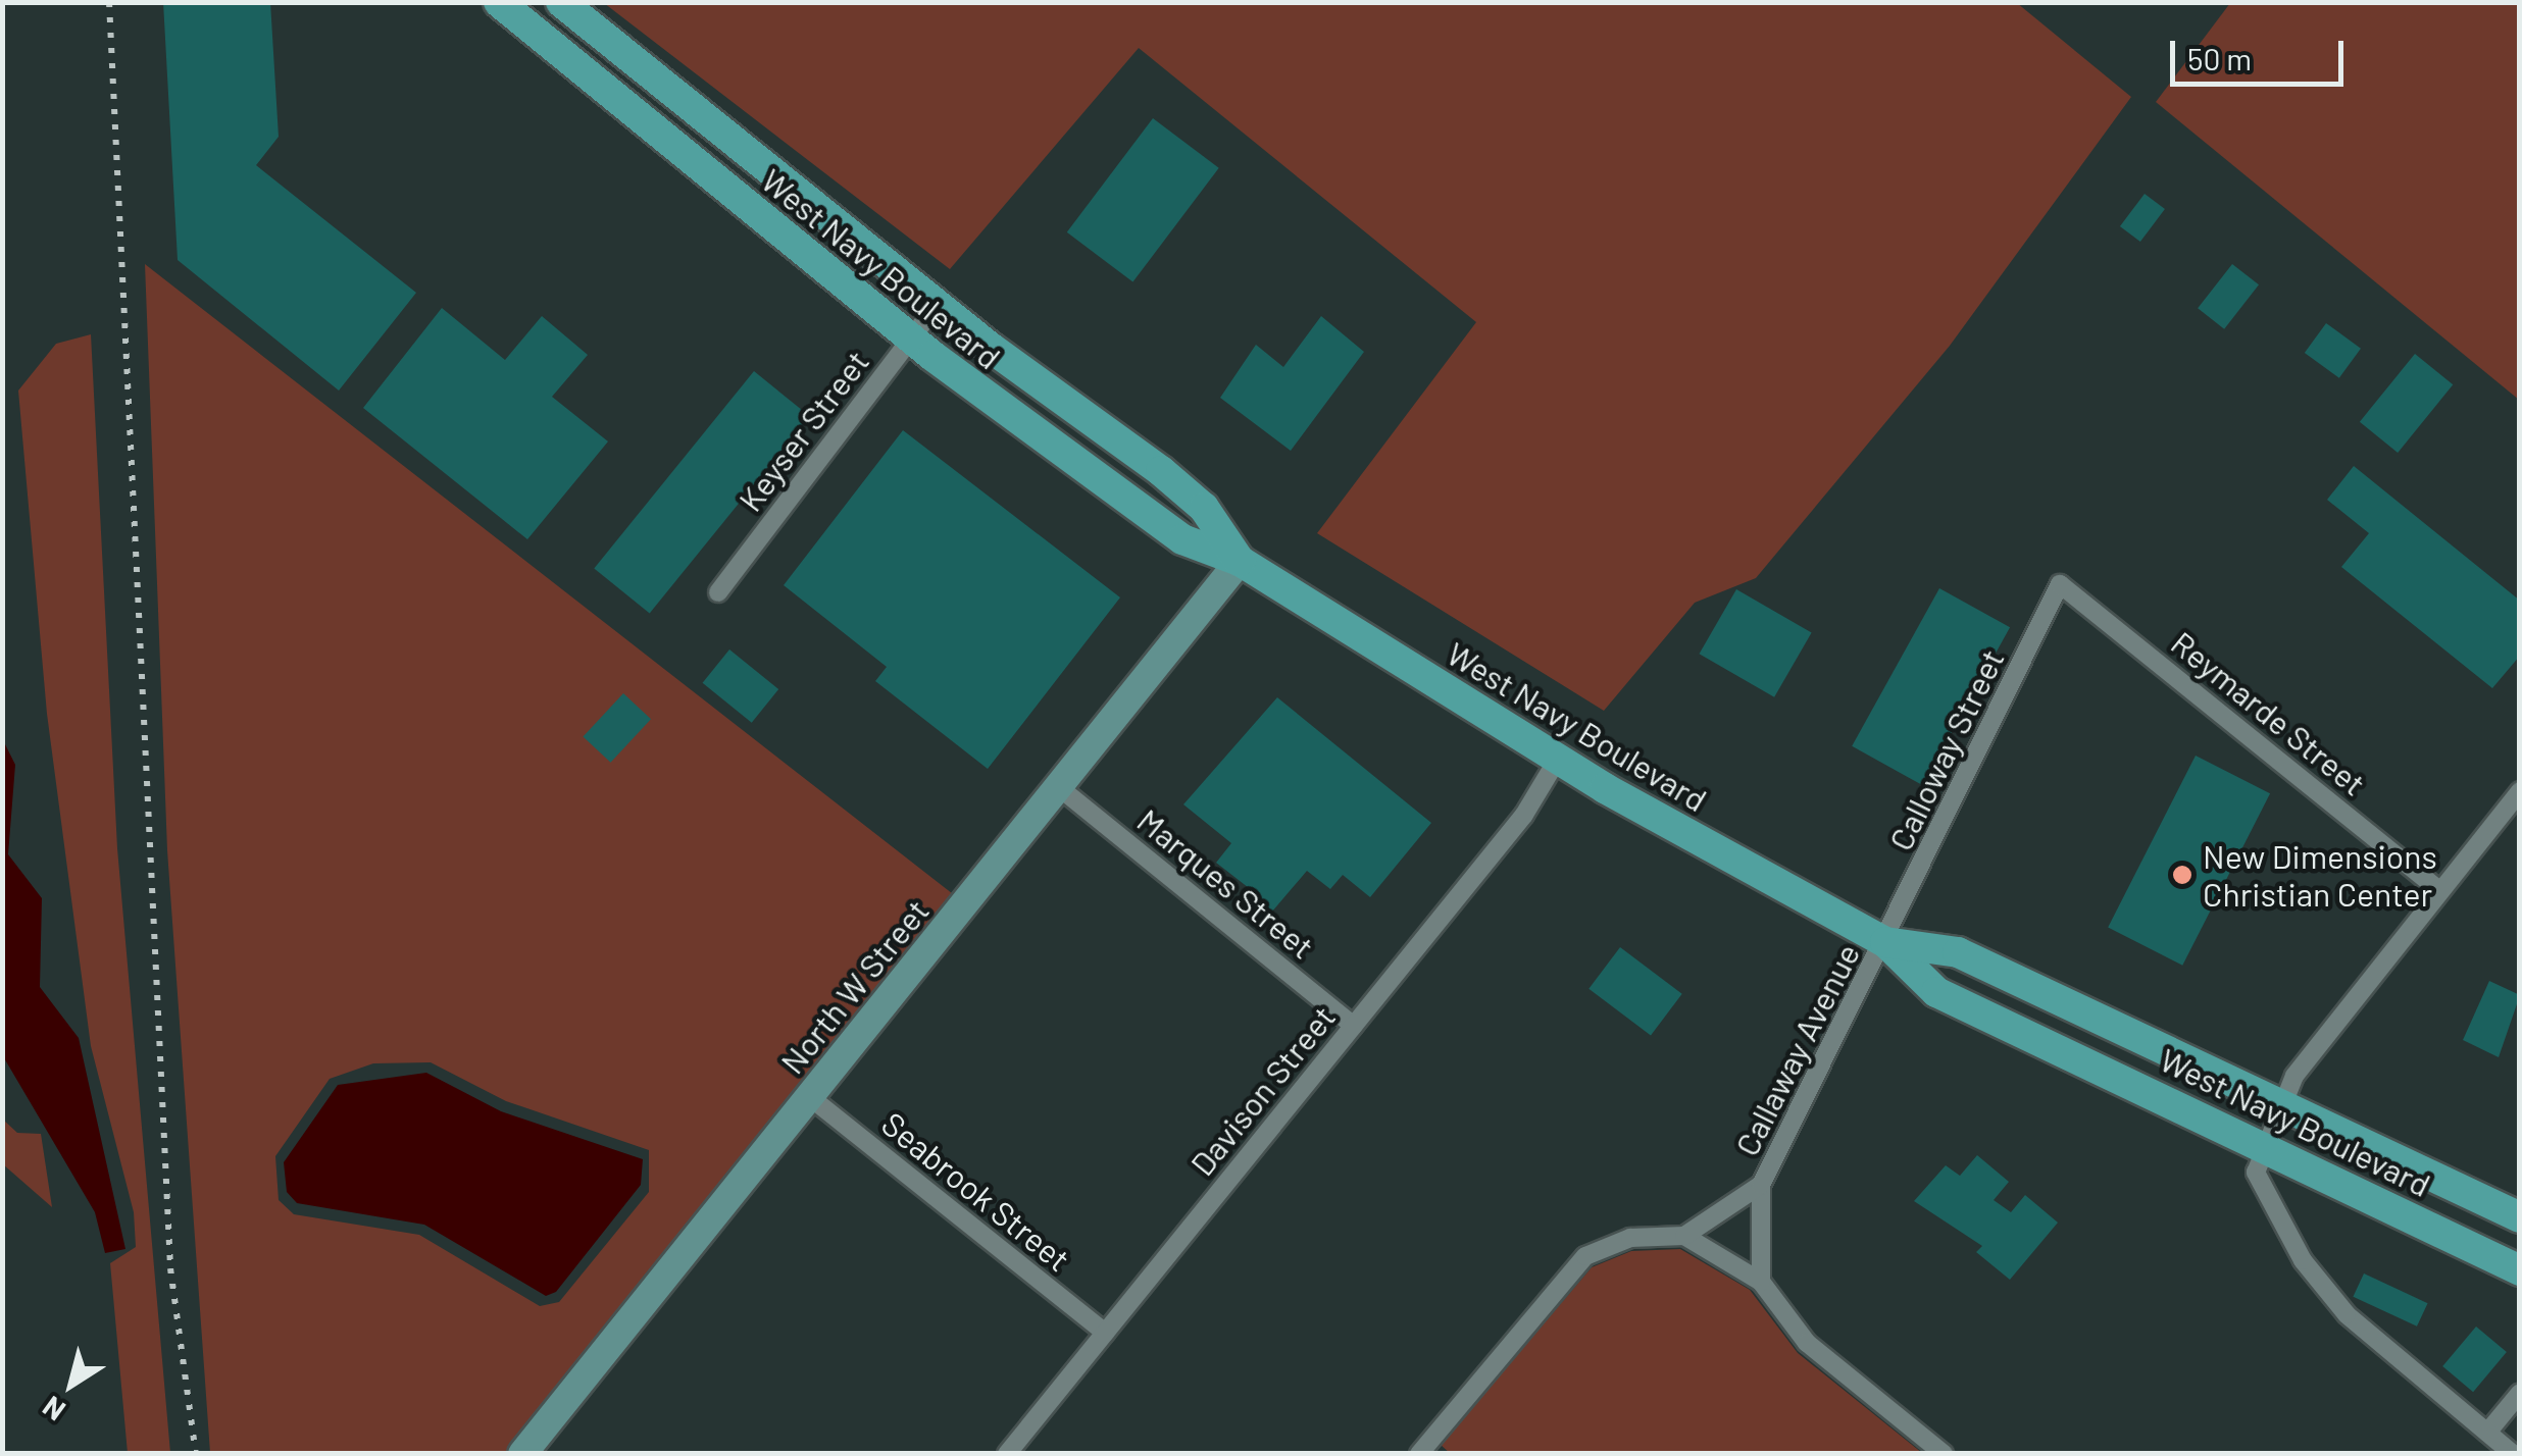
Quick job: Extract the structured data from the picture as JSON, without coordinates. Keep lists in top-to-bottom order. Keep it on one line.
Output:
{"streets":{"main road":["West Navy Boulevard","North W Street"],"street":["Keyser Street","Reymarde Street","Calloway Street","Marques Street","Callaway Avenue","Davison Street","Seabrook Street"]},"crossings":[["West Navy Boulevard","Keyser Street"],["West Navy Boulevard","Calloway Street"],["West Navy Boulevard","North W Street"],["West Navy Boulevard","Callaway Avenue"],["West Navy Boulevard","Davison Street"],["Reymarde Street","Calloway Street"],["Calloway Street","Callaway Avenue"],["Marques Street","North W Street"],["Marques Street","Davison Street"],["North W Street","Seabrook Street"],["Davison Street","Seabrook Street"]],"places":["New Dimensions Christian Center"],"scale_bar":"50 m","north":"bottom left"}
